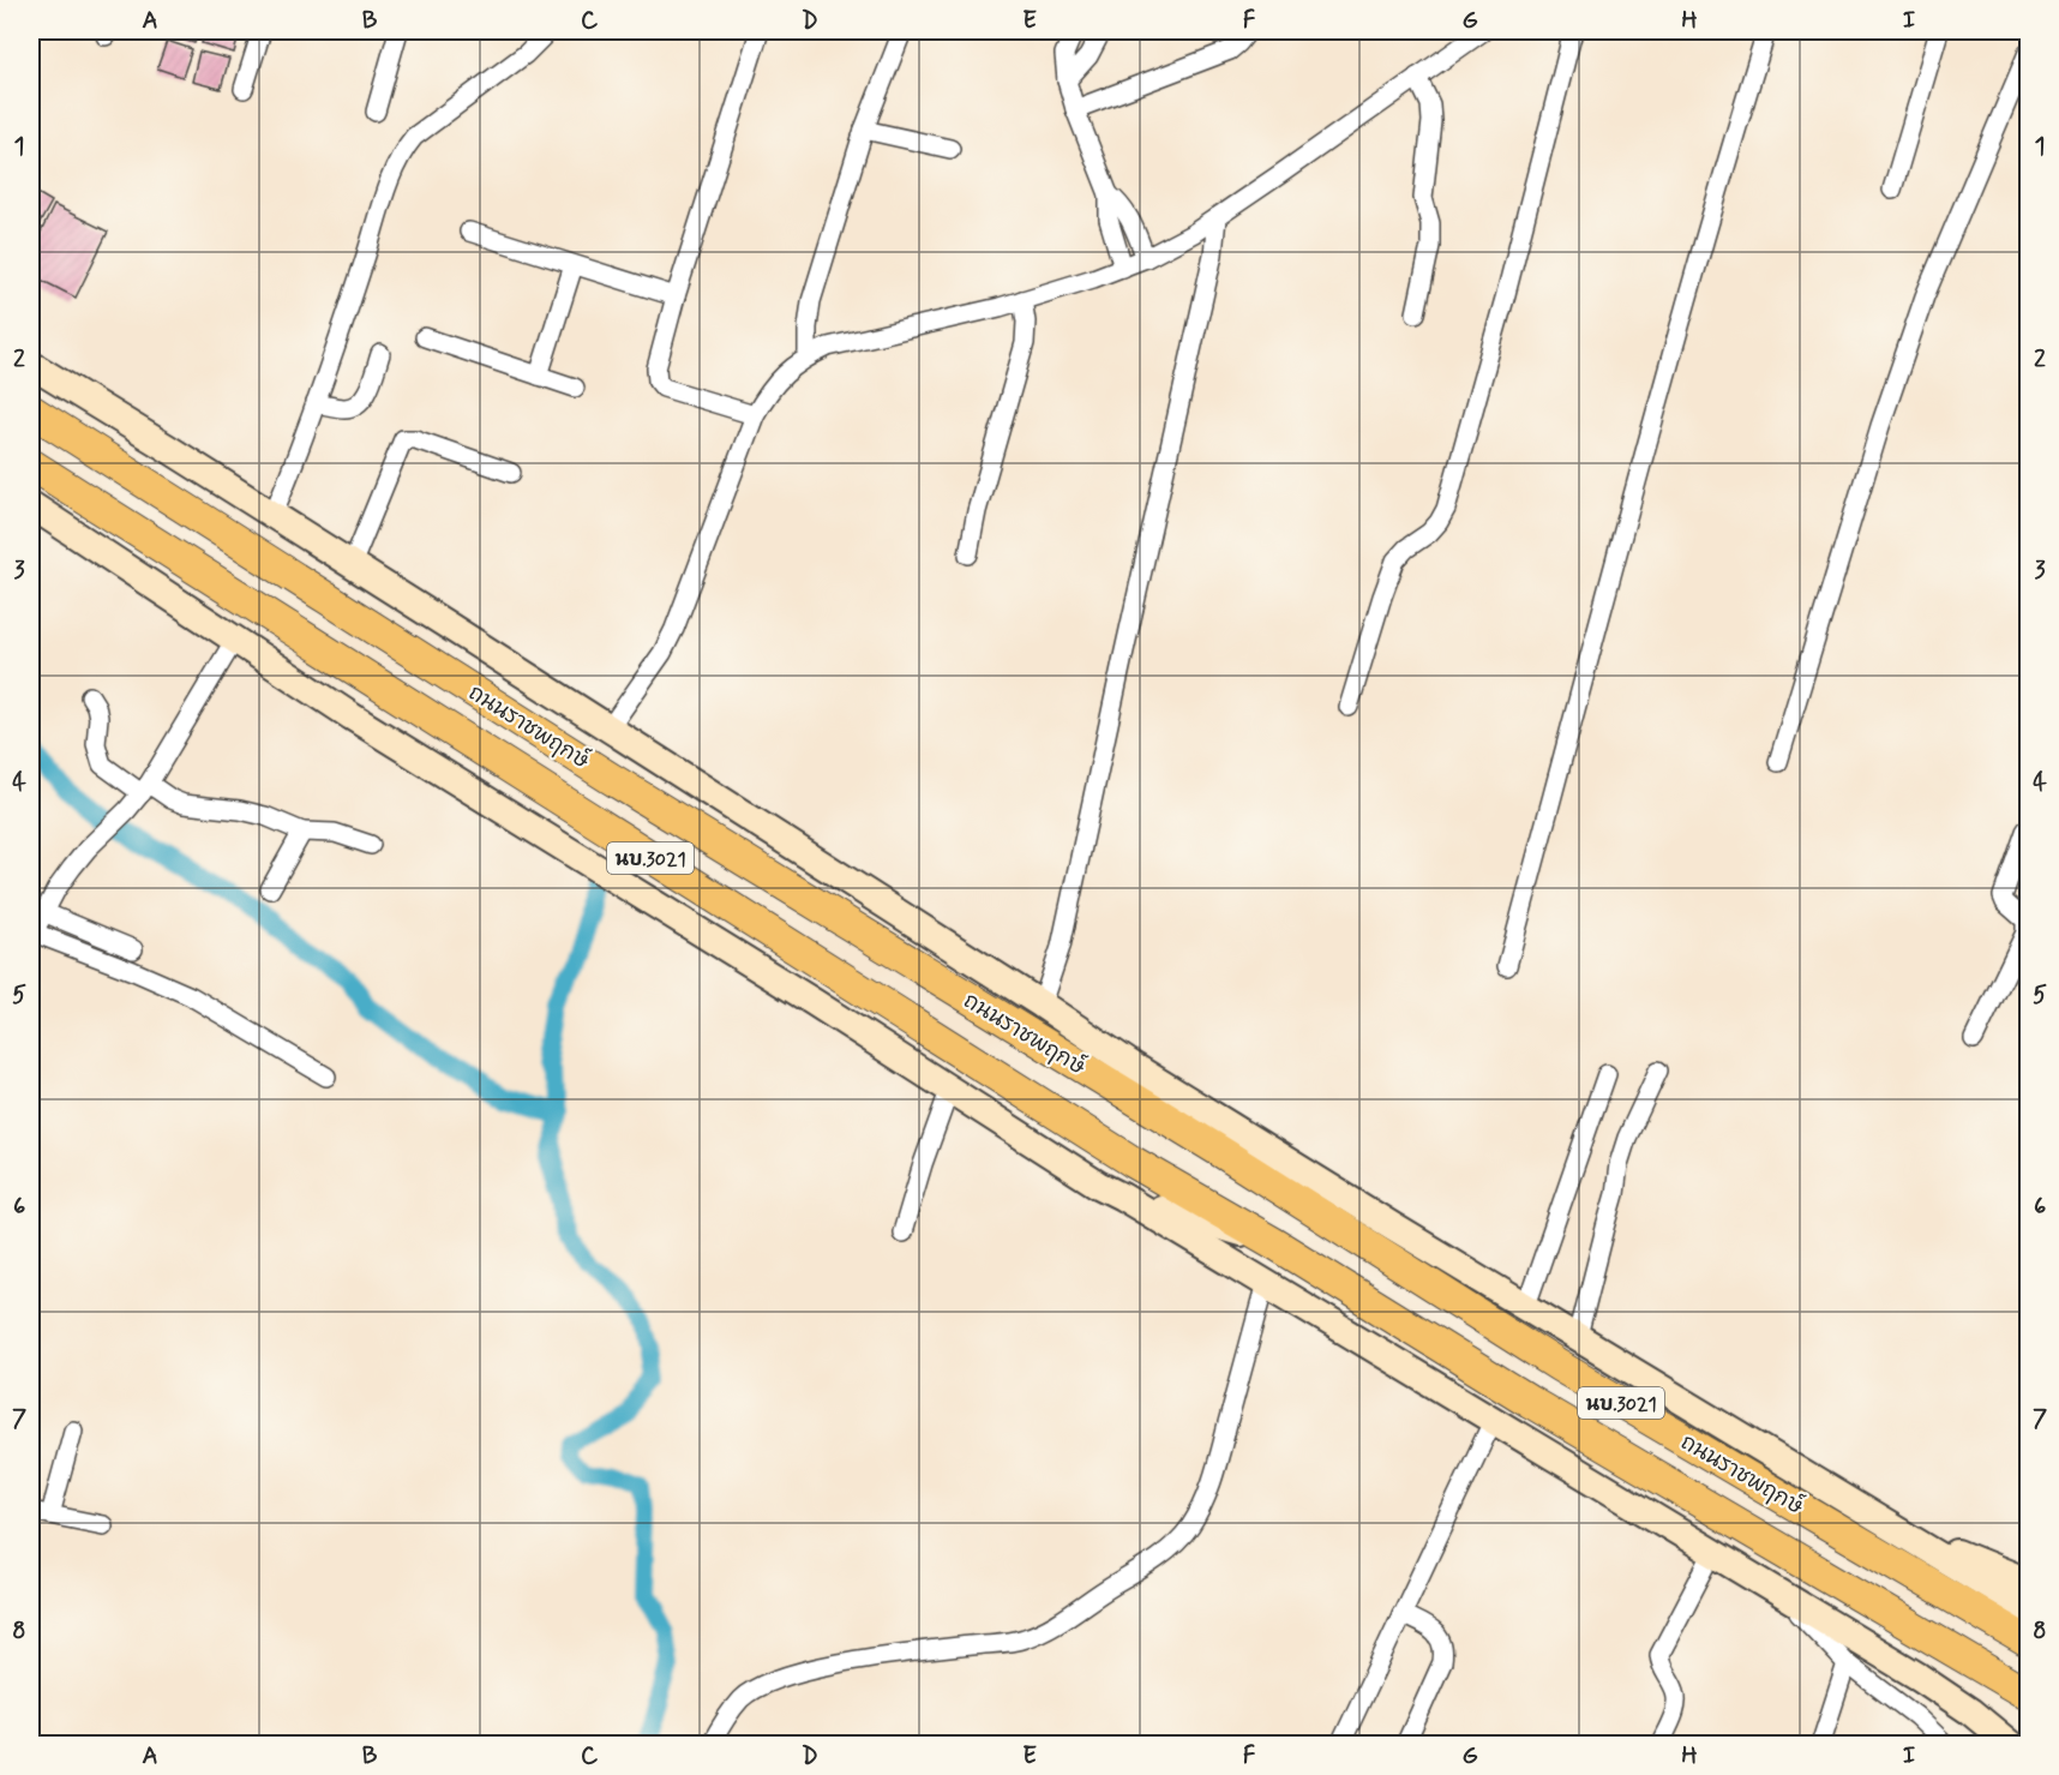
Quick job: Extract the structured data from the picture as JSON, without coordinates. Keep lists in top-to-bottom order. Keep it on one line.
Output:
{"streets":{"main road":["ถนนราชพฤกษ์","นบ.3021"]},"grid":{"columns":["A","B","C","D","E","F","G","H","I"],"rows":["1","2","3","4","5","6","7","8"]}}
